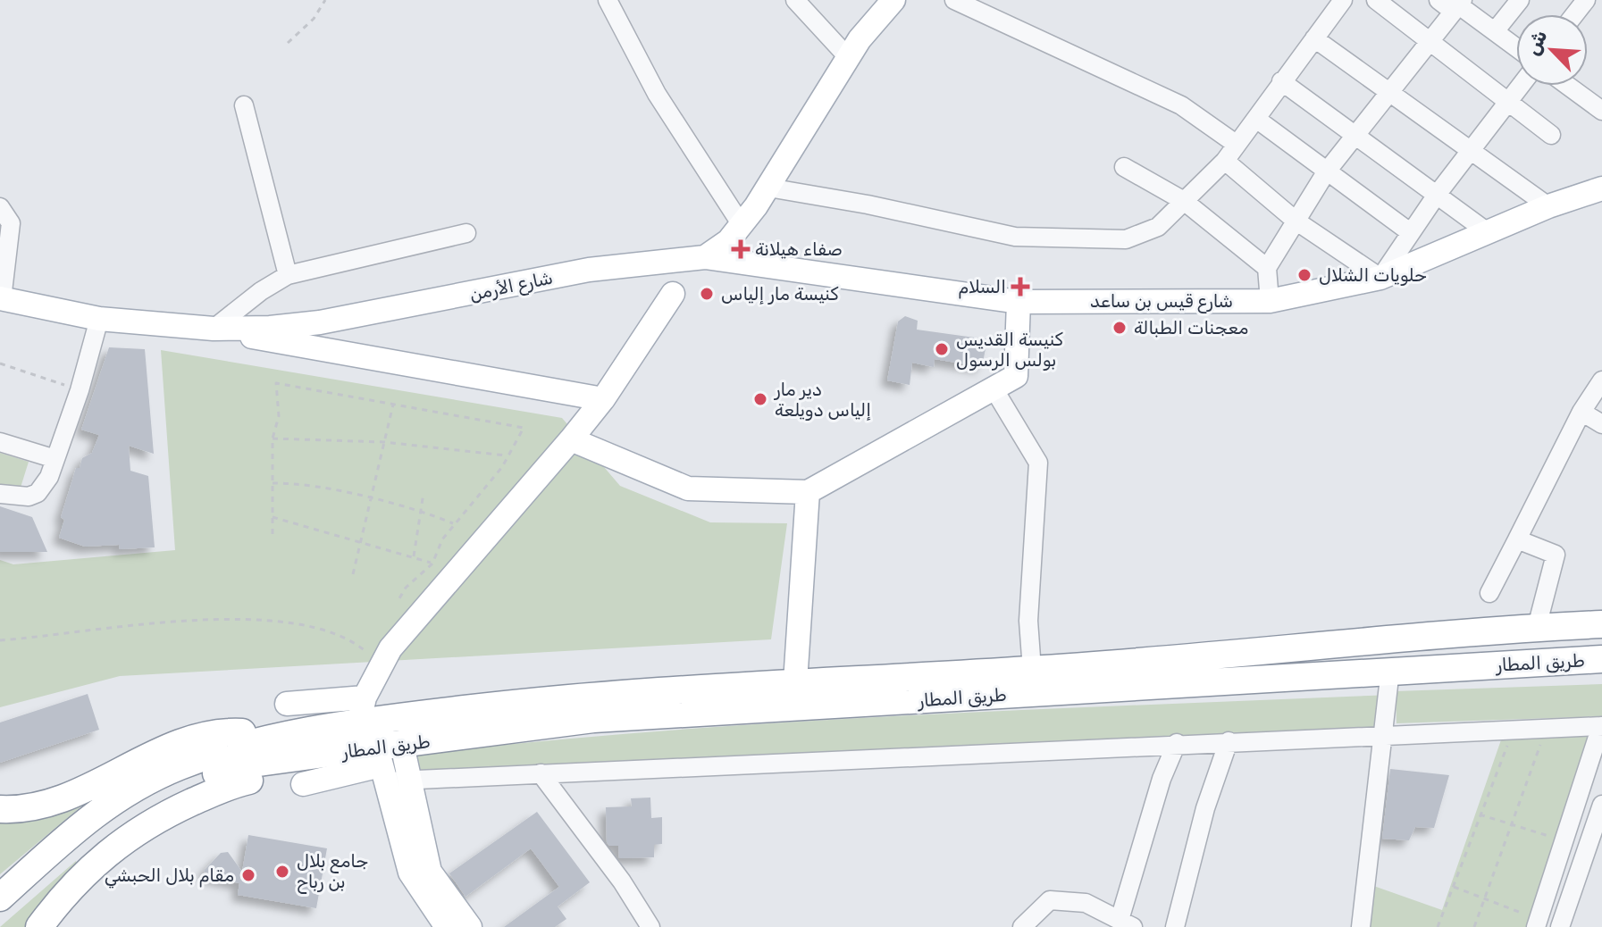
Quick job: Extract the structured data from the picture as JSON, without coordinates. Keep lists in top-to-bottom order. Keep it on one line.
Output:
{"streets":{"highway":["طريق المطار"],"main road":["شارع الأرمن","شارع قيس بن ساعد"]},"crossings":[["شارع الأرمن","شارع قيس بن ساعد"]],"places":{"health":["صفاء هيلانة","السلام"],"other":["حلويات الشلال","كنيسة مار إلياس","معجنات الطبالة","كنيسة القديس بولس الرسول","دير مار إلياس دويلعة","جامع بلال بن رباح","مقام بلال الحبشي"]},"north":"top left"}
